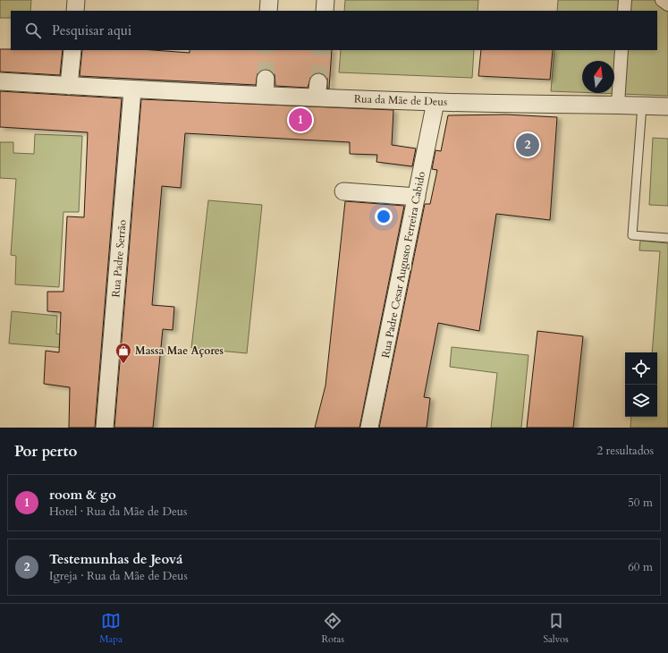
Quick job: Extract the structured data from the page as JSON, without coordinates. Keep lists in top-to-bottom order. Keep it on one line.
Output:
{"streets":{"street":["Rua da Mãe de Deus","Rua Padre Serrão","Rua Padre Cesar Augusto Ferreira Cabido"]},"crossings":[["Rua da Mãe de Deus","Rua Padre Serrão"],["Rua da Mãe de Deus","Rua Padre Cesar Augusto Ferreira Cabido"]],"places":{"shop":["Massa Mae Açores"]},"north":"top","page":{"search":"Pesquisar aqui","pins":["1","2"],"heading":["Por perto","2 resultados"],"list":[{"mark":"1","name":"room & go","note":"Hotel · Rua da Mãe de Deus","value":"50 m"},{"mark":"2","name":"Testemunhas de Jeová","note":"Igreja · Rua da Mãe de Deus","value":"60 m"}],"nav":["Mapa","Rotas","Salvos"]}}
